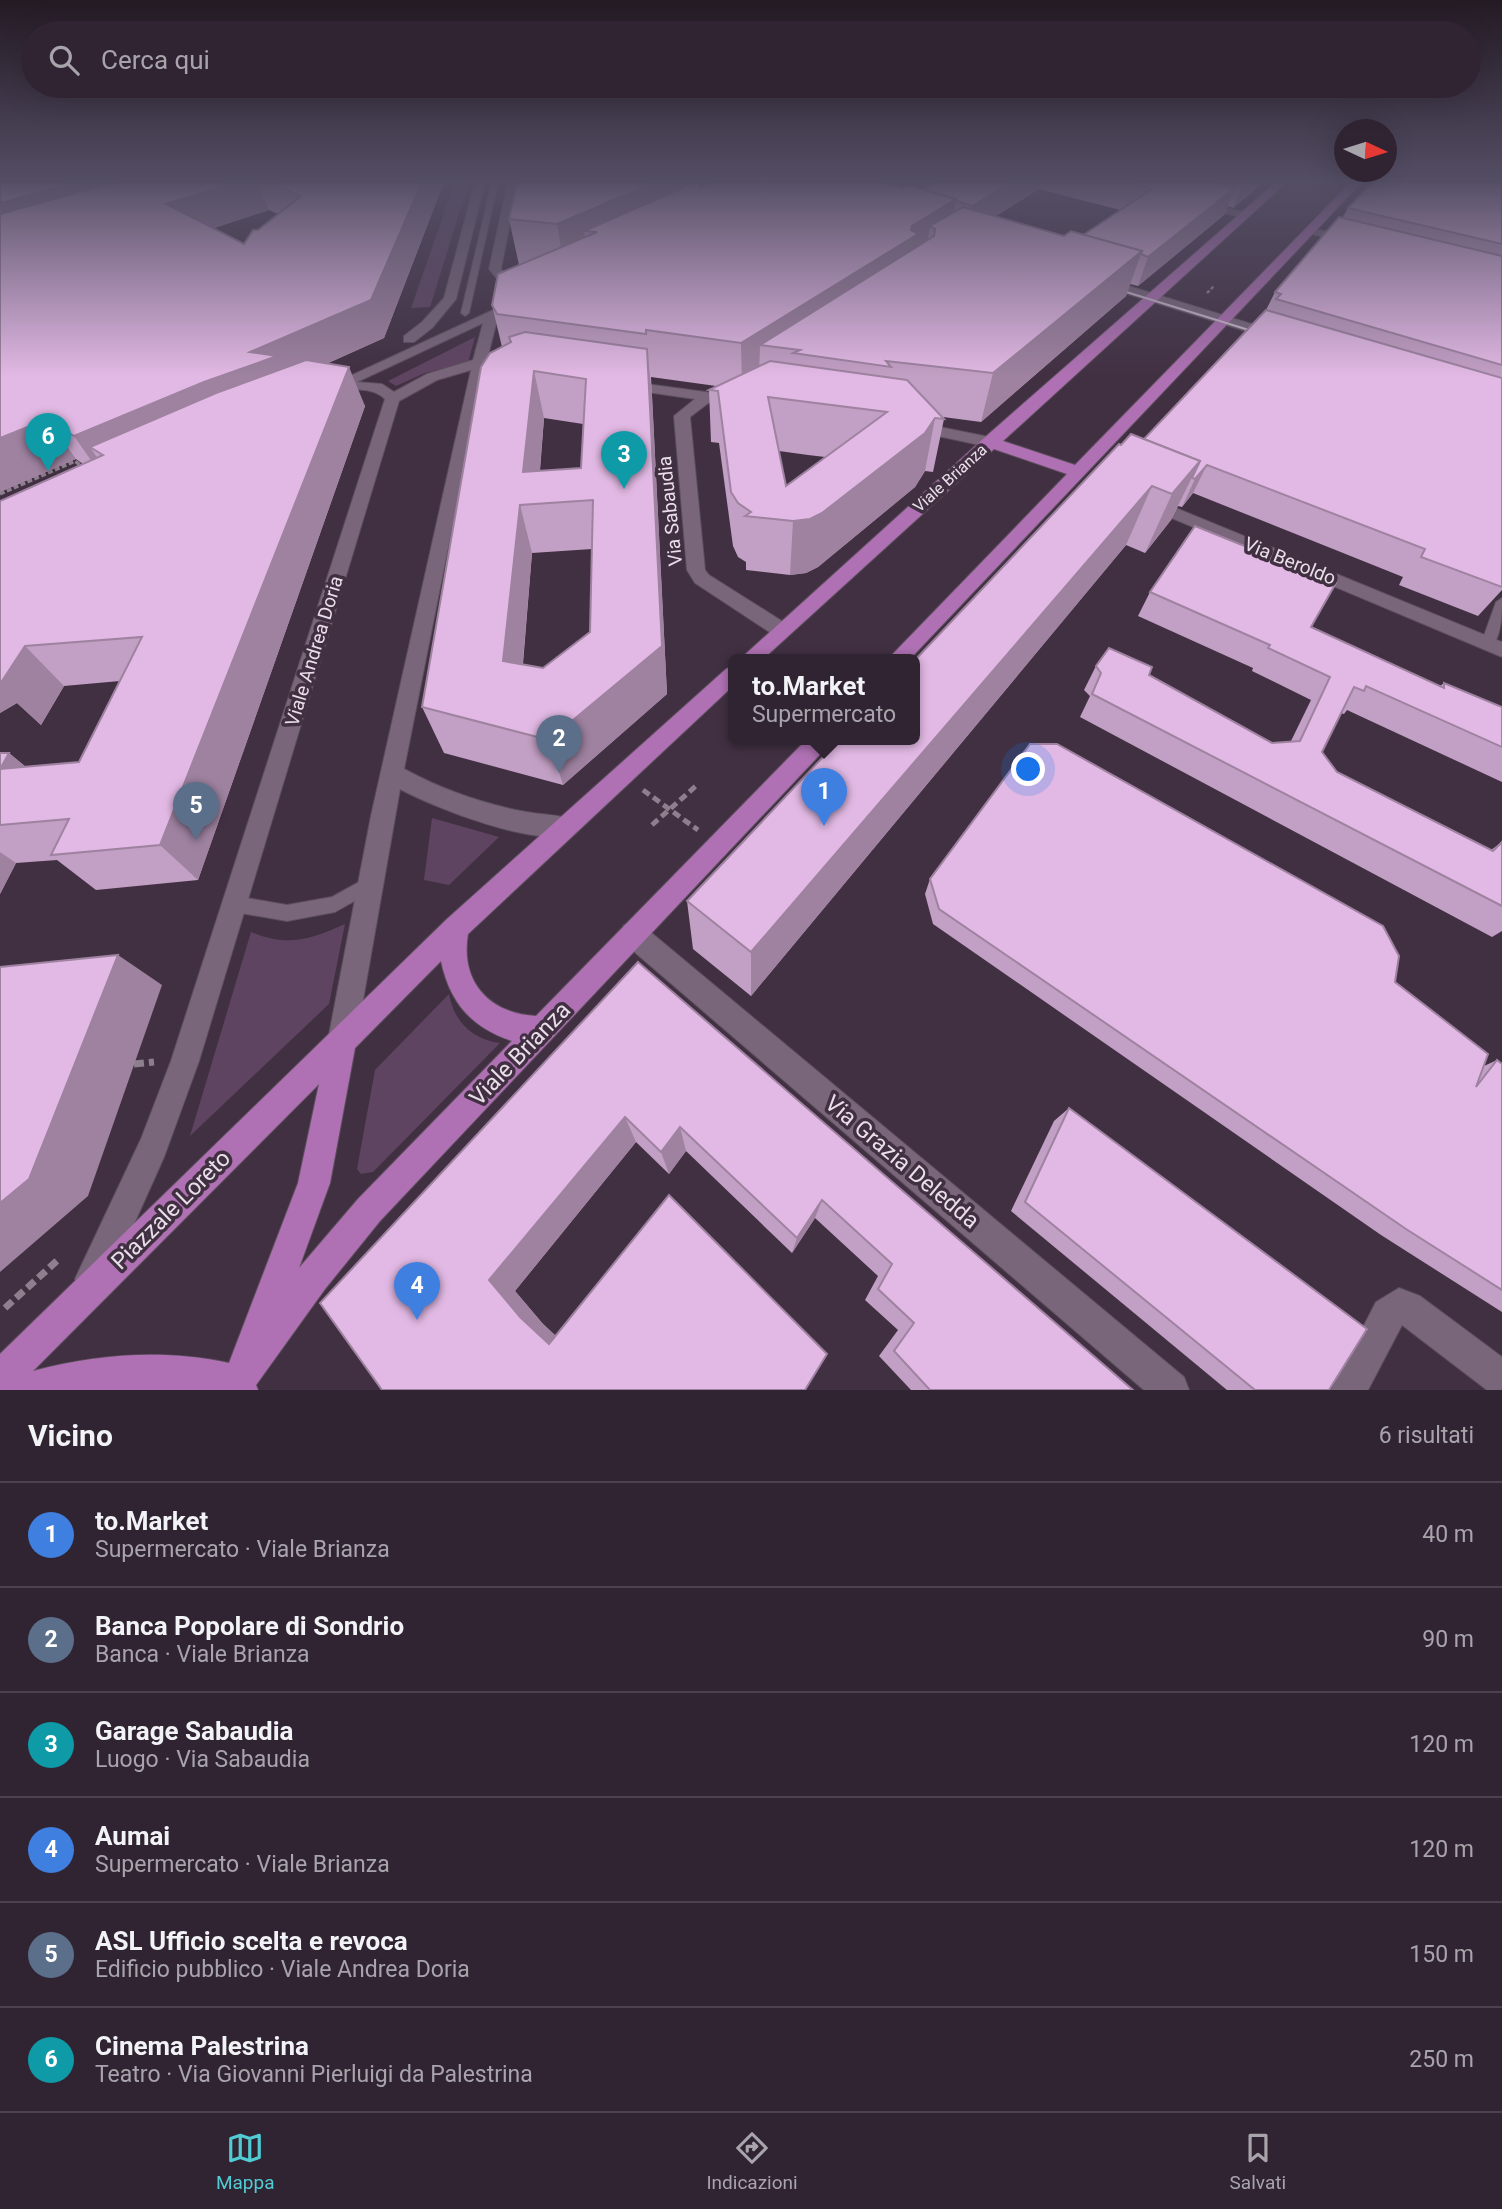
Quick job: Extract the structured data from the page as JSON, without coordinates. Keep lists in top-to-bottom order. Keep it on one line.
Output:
{"streets":{"main road":["Viale Brianza","Piazzale Loreto"],"street":["Via Sabaudia","Via Beroldo","Viale Andrea Doria","Via Grazia Deledda"]},"crossings":[["Viale Brianza","Via Sabaudia"],["Viale Brianza","Via Grazia Deledda"],["Viale Andrea Doria","Piazzale Loreto"]],"north":"right","page":{"search":"Cerca qui","pins":["6","3","2","1","5","4"],"popup":["to.Market","Supermercato"],"heading":["Vicino","6 risultati"],"list":[{"mark":"1","name":"to.Market","note":"Supermercato · Viale Brianza","value":"40 m"},{"mark":"2","name":"Banca Popolare di Sondrio","note":"Banca · Viale Brianza","value":"90 m"},{"mark":"3","name":"Garage Sabaudia","note":"Luogo · Via Sabaudia","value":"120 m"},{"mark":"4","name":"Aumai","note":"Supermercato · Viale Brianza","value":"120 m"},{"mark":"5","name":"ASL Ufficio scelta e revoca","note":"Edificio pubblico · Viale Andrea Doria","value":"150 m"},{"mark":"6","name":"Cinema Palestrina","note":"Teatro · Via Giovanni Pierluigi da Palestrina","value":"250 m"}],"nav":["Mappa","Indicazioni","Salvati"]}}
